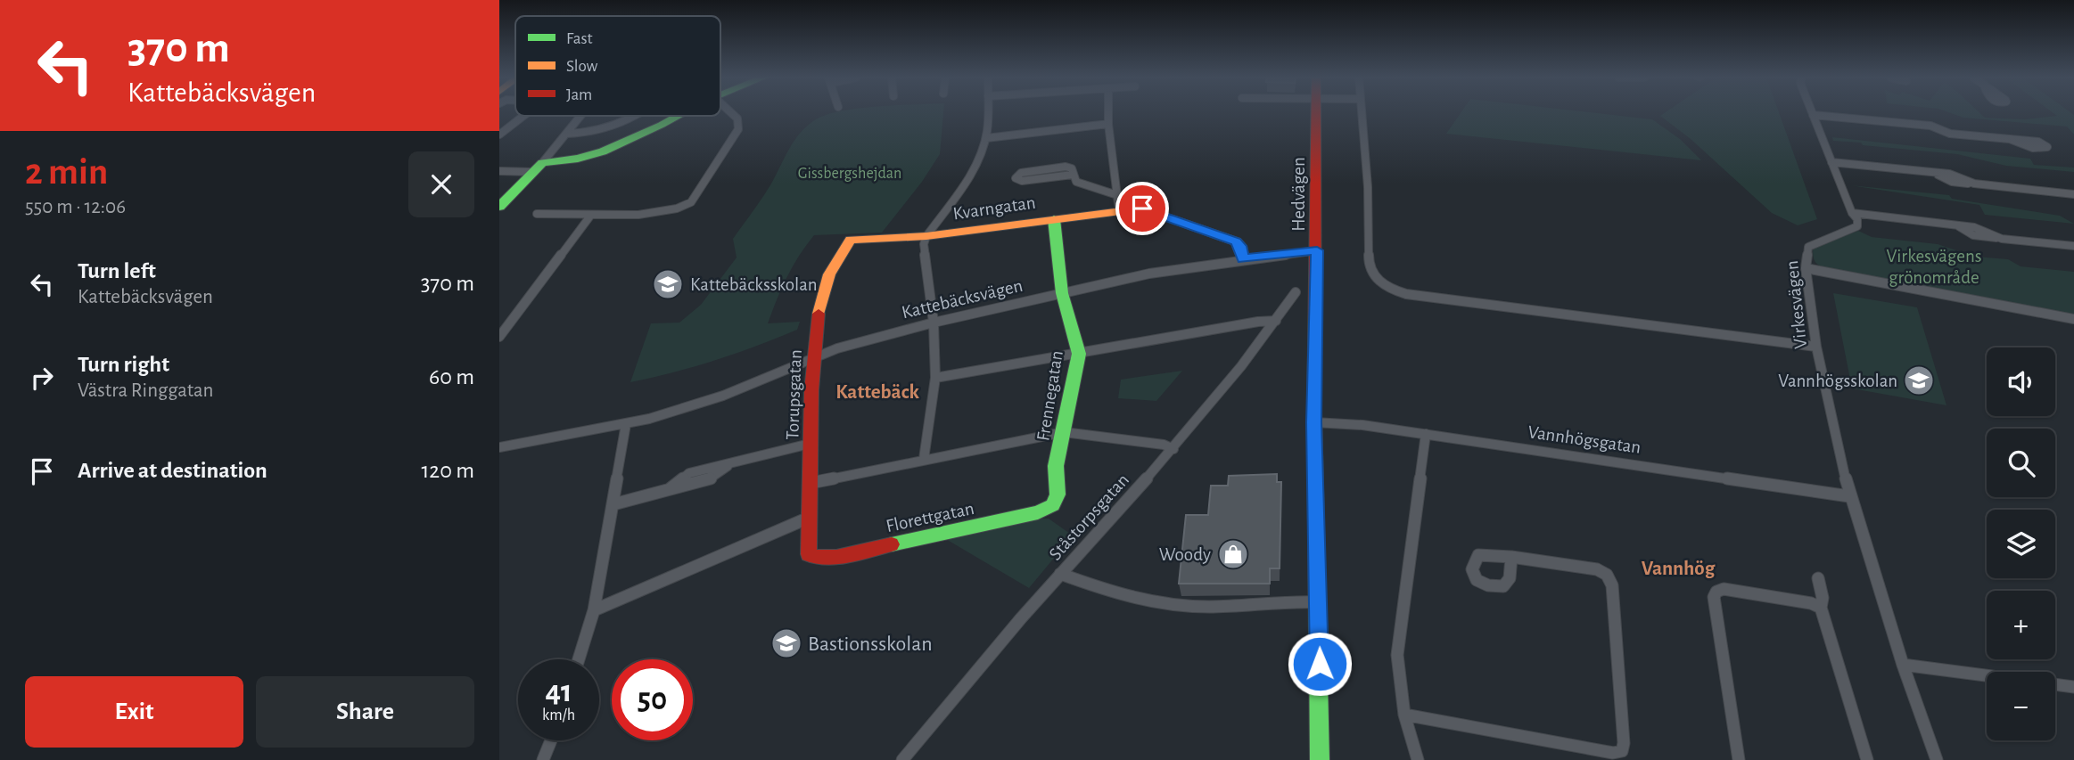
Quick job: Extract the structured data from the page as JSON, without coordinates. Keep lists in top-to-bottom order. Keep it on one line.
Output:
{"streets":{"main road":["Hedvägen","Kvarngatan","Torupsgatan","Frennegatan","Florettgatan"],"street":["Kattebäcksvägen","Virkesvägen","Vannhögsgatan","Ståstorpsgatan"]},"crossings":[["Hedvägen","Kattebäcksvägen"],["Hedvägen","Vannhögsgatan"],["Kvarngatan","Kattebäcksvägen"],["Kvarngatan","Torupsgatan"],["Kvarngatan","Frennegatan"],["Kattebäcksvägen","Torupsgatan"],["Kattebäcksvägen","Frennegatan"],["Virkesvägen","Vannhögsgatan"],["Torupsgatan","Florettgatan"],["Frennegatan","Florettgatan"]],"districts":["Kattebäck","Vannhög"],"parks":["Gissbergshejdan","Virkesvägens grönområde"],"places":{"school or university":["Kattebäcksskolan","Vannhögsskolan","Bastionsskolan"],"shop":["Woody"]},"legend":["Fast","Slow","Jam"],"page":{"turn":["370 m","Kattebäcksvägen"],"heading":["2 min","550 m · 12:06"],"list":[{"name":"Turn left","note":"Kattebäcksvägen","value":"370 m"},{"name":"Turn right","note":"Västra Ringgatan","value":"60 m"},{"name":"Arrive at destination","value":"120 m"}],"map_buttons":["+","−"],"speed":"41 km/h","limit":"50","buttons":["Exit","Share"]}}
